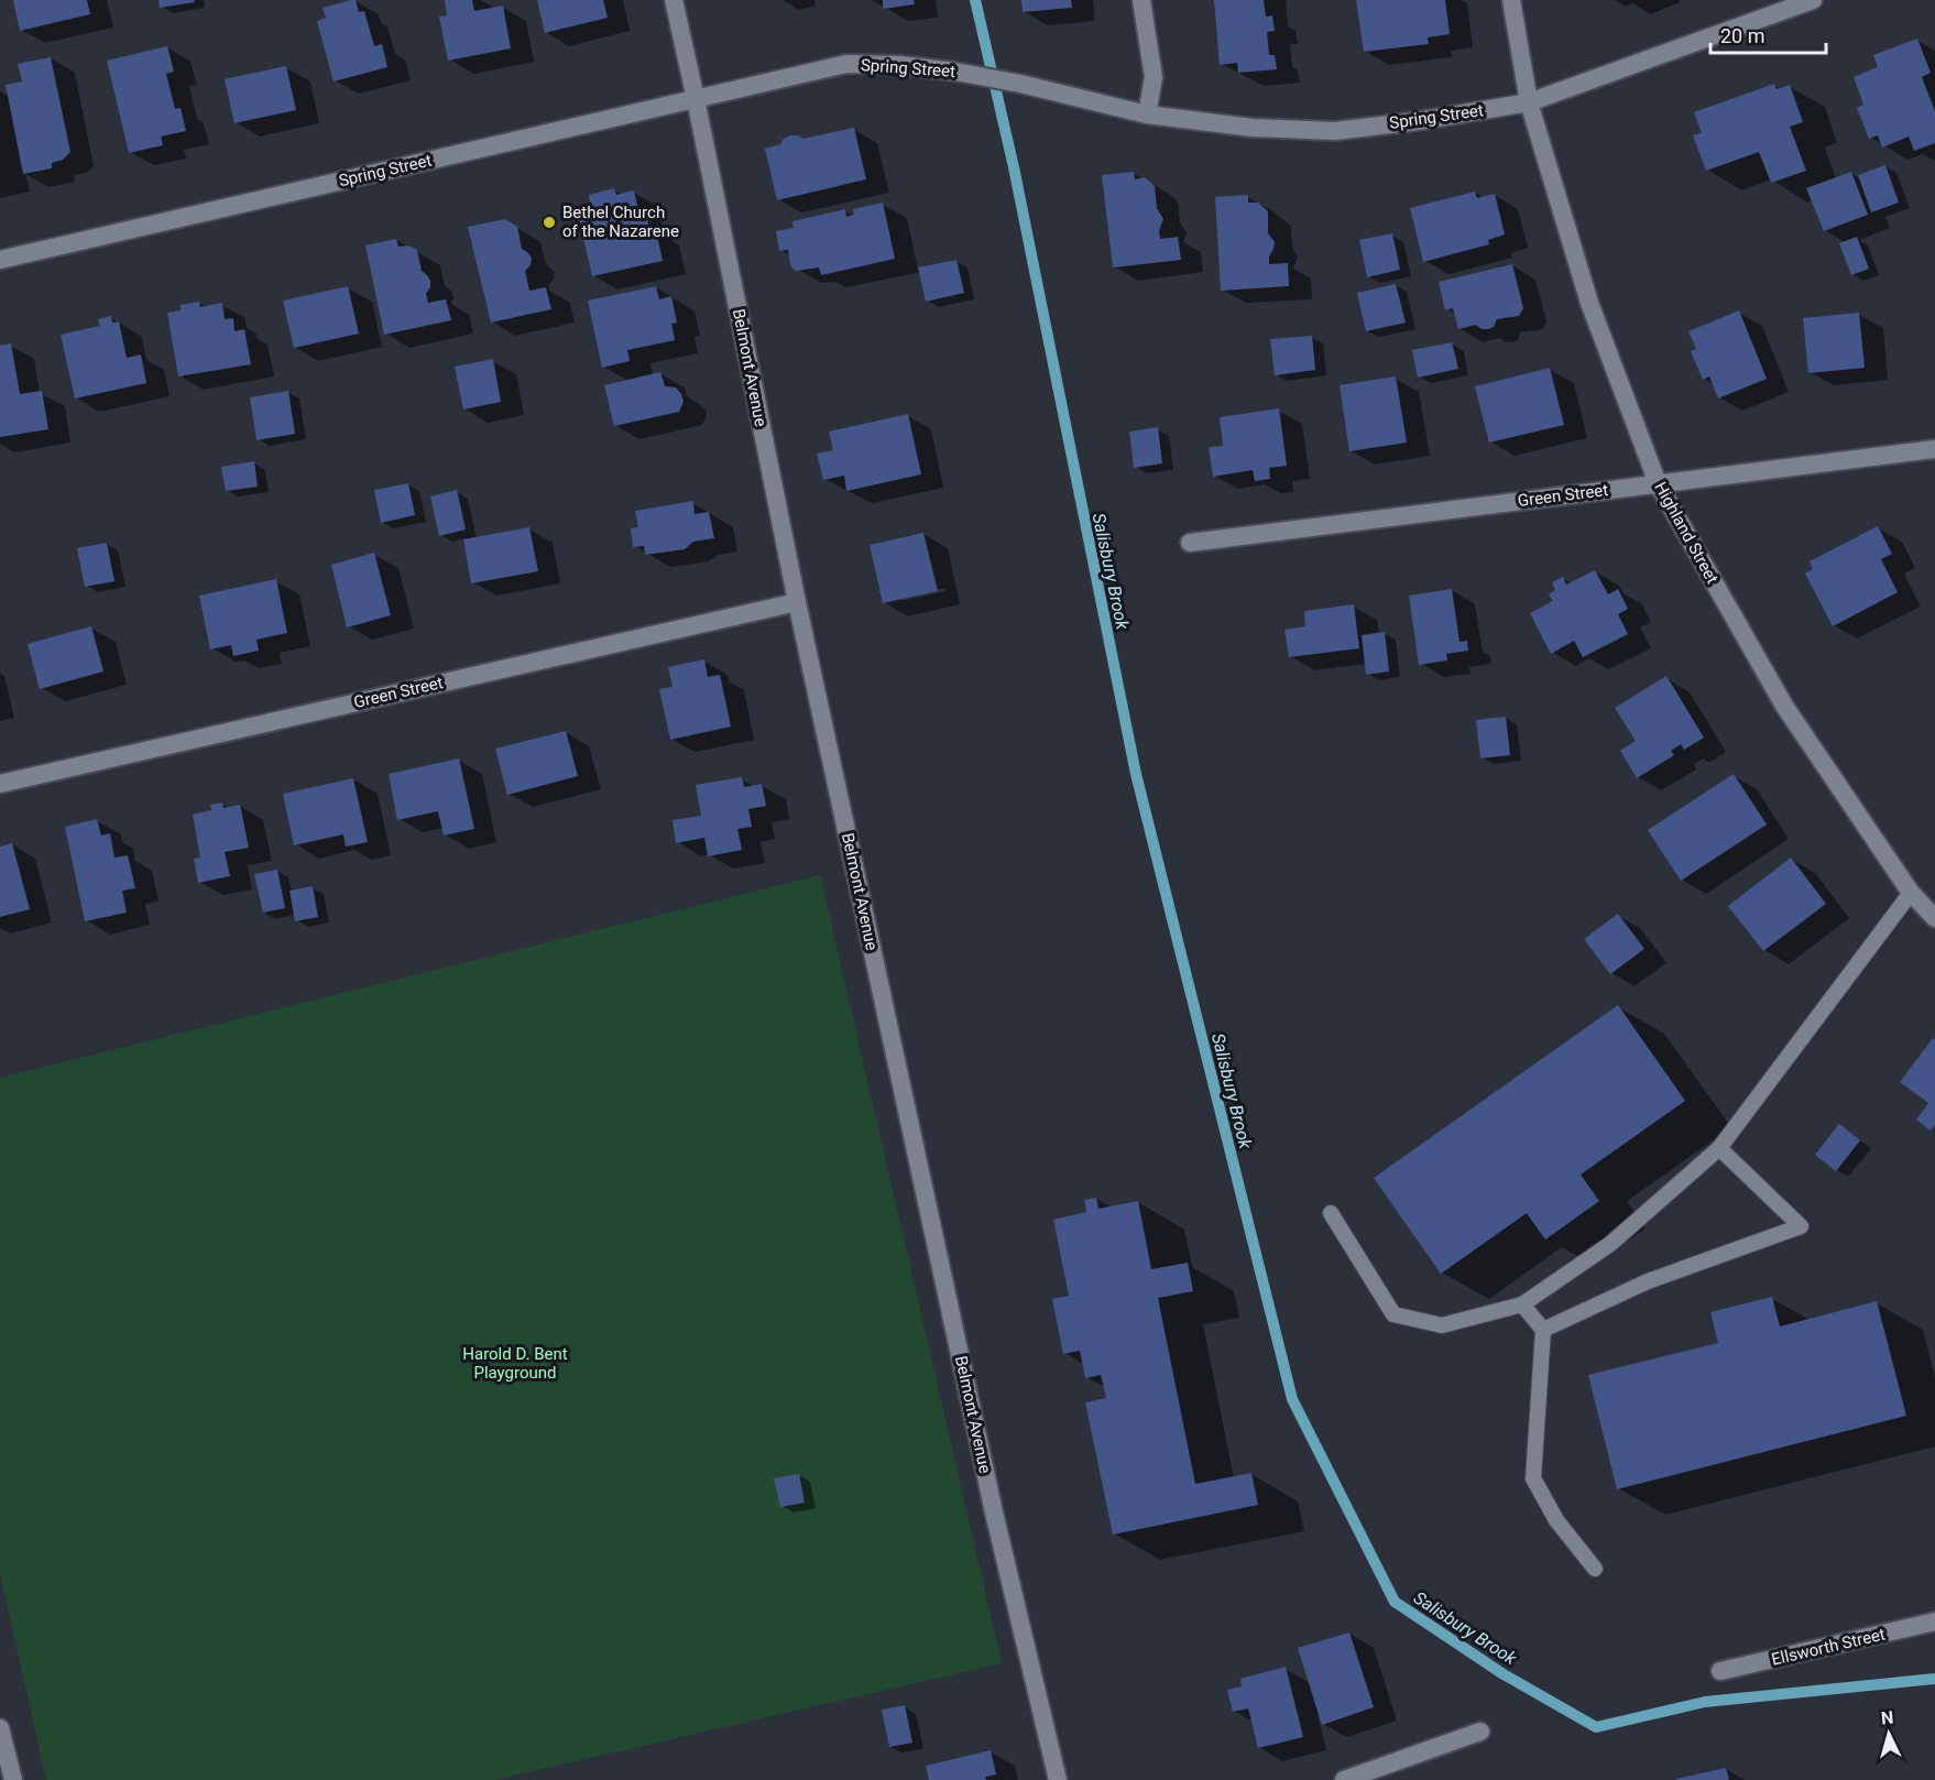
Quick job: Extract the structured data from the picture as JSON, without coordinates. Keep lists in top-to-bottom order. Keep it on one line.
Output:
{"streets":{"street":["Spring Street","Belmont Avenue","Green Street","Highland Street","Ellsworth Street"]},"crossings":[["Spring Street","Belmont Avenue"],["Spring Street","Highland Street"],["Belmont Avenue","Green Street"],["Green Street","Highland Street"]],"water":["Salisbury Brook"],"parks":["Harold D. Bent Playground"],"places":["Bethel Church of the Nazarene"],"scale_bar":"20 m","north":"top"}
